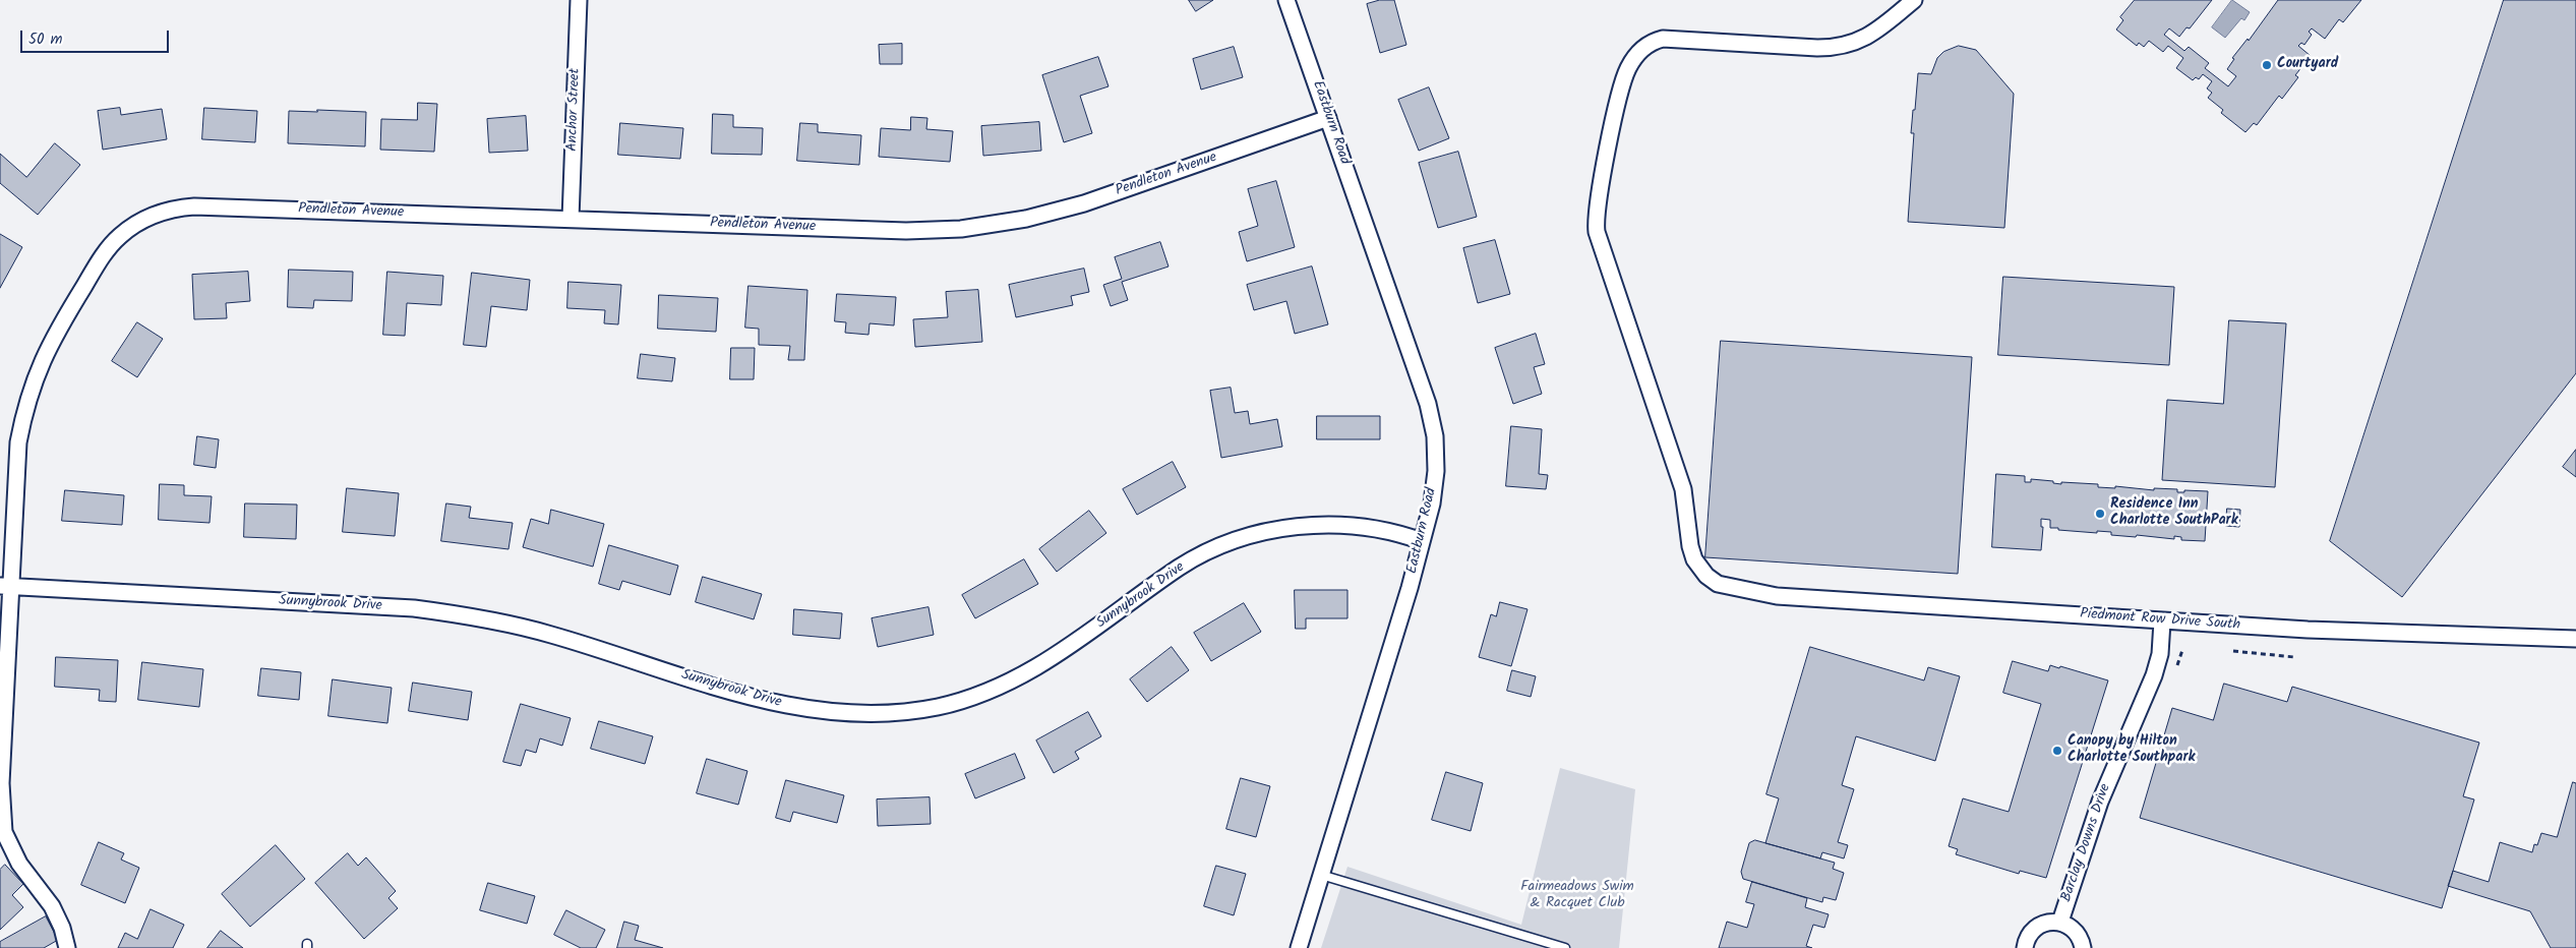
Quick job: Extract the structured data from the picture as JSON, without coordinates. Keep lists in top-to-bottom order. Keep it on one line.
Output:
{"streets":{"street":["Anchor Street","Eastburn Road","Pendleton Avenue","Sunnybrook Drive","Piedmont Row Drive South","Barclay Downs Drive"]},"crossings":[["Anchor Street","Pendleton Avenue"],["Eastburn Road","Pendleton Avenue"],["Eastburn Road","Sunnybrook Drive"],["Pendleton Avenue","Sunnybrook Drive"],["Piedmont Row Drive South","Barclay Downs Drive"]],"parks":["Fairmeadows Swim & Racquet Club"],"places":["Courtyard","Residence Inn Charlotte SouthPark","Canopy by Hilton Charlotte Southpark"],"scale_bar":"50 m"}
